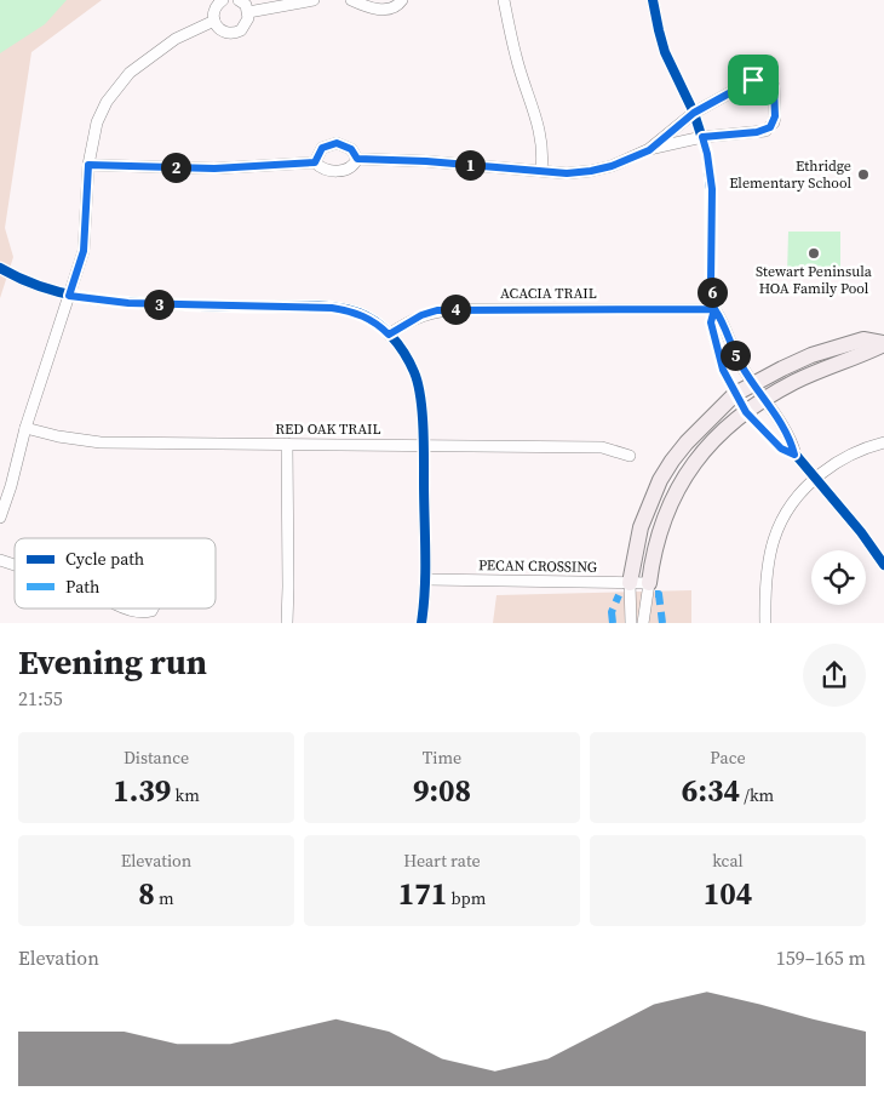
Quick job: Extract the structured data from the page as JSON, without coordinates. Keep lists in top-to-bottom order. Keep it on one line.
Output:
{"streets":{"street":["ACACIA TRAIL","RED OAK TRAIL","PECAN CROSSING"]},"places":["Ethridge Elementary School","Stewart Peninsula HOA Family Pool"],"legend":["Cycle path","Path"],"page":{"pins":["1","2","6","3","4","5"],"heading":["Evening run","21:55"],"stats":[["Distance","1.39 km"],["Time","9:08"],["Pace","6:34 /km"],["Elevation","8 m"],["Heart rate","171 bpm"],["kcal","104"]],"chart":["Elevation","159–165 m"]}}
